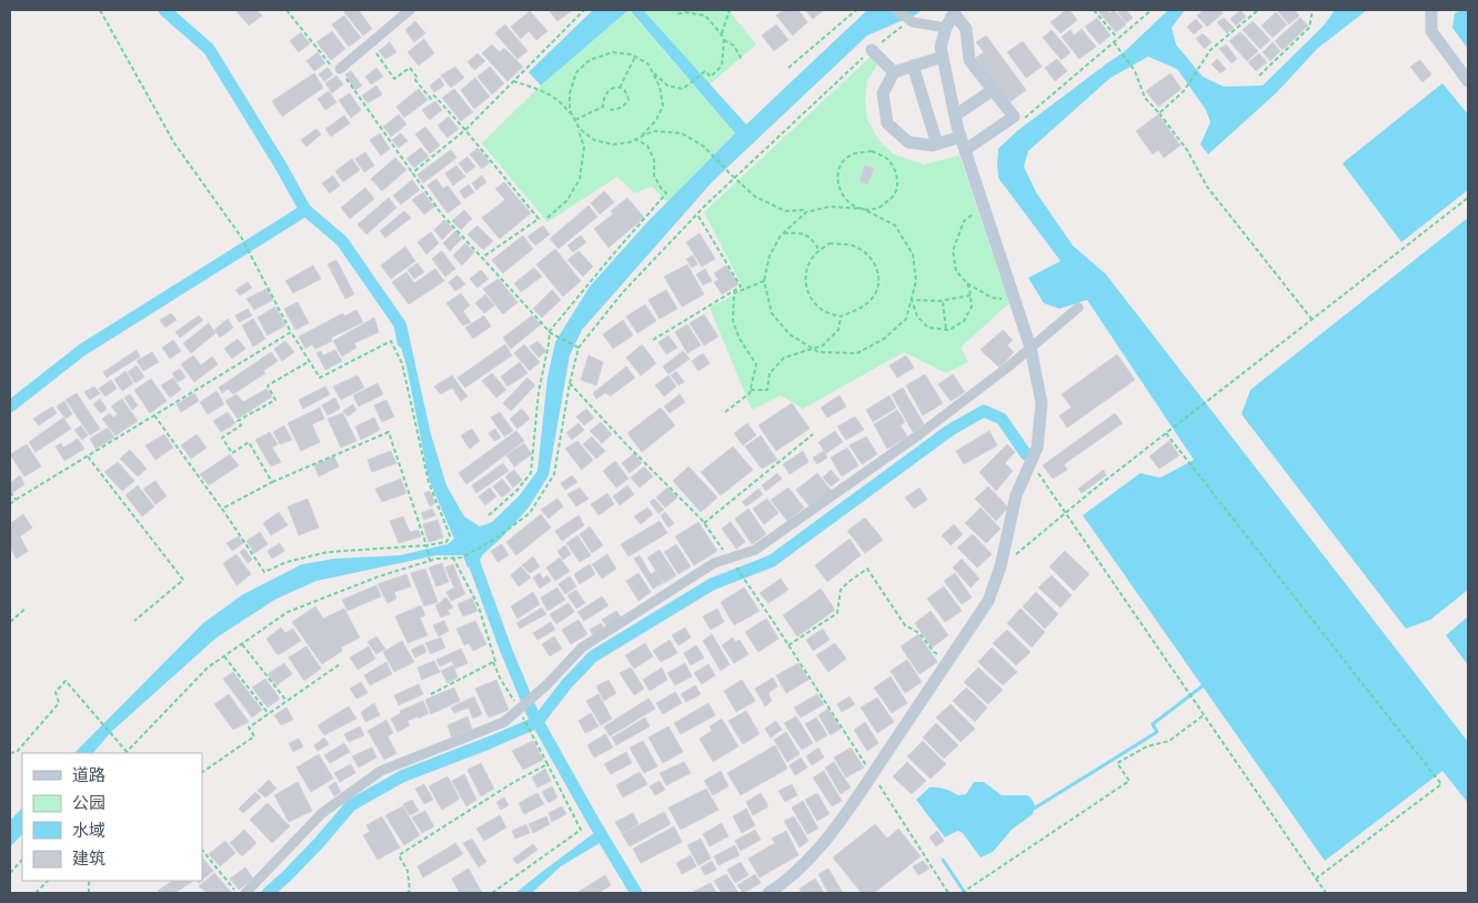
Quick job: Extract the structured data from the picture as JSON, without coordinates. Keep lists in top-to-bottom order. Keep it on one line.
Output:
{"legend":["道路","公园","水域","建筑"]}
